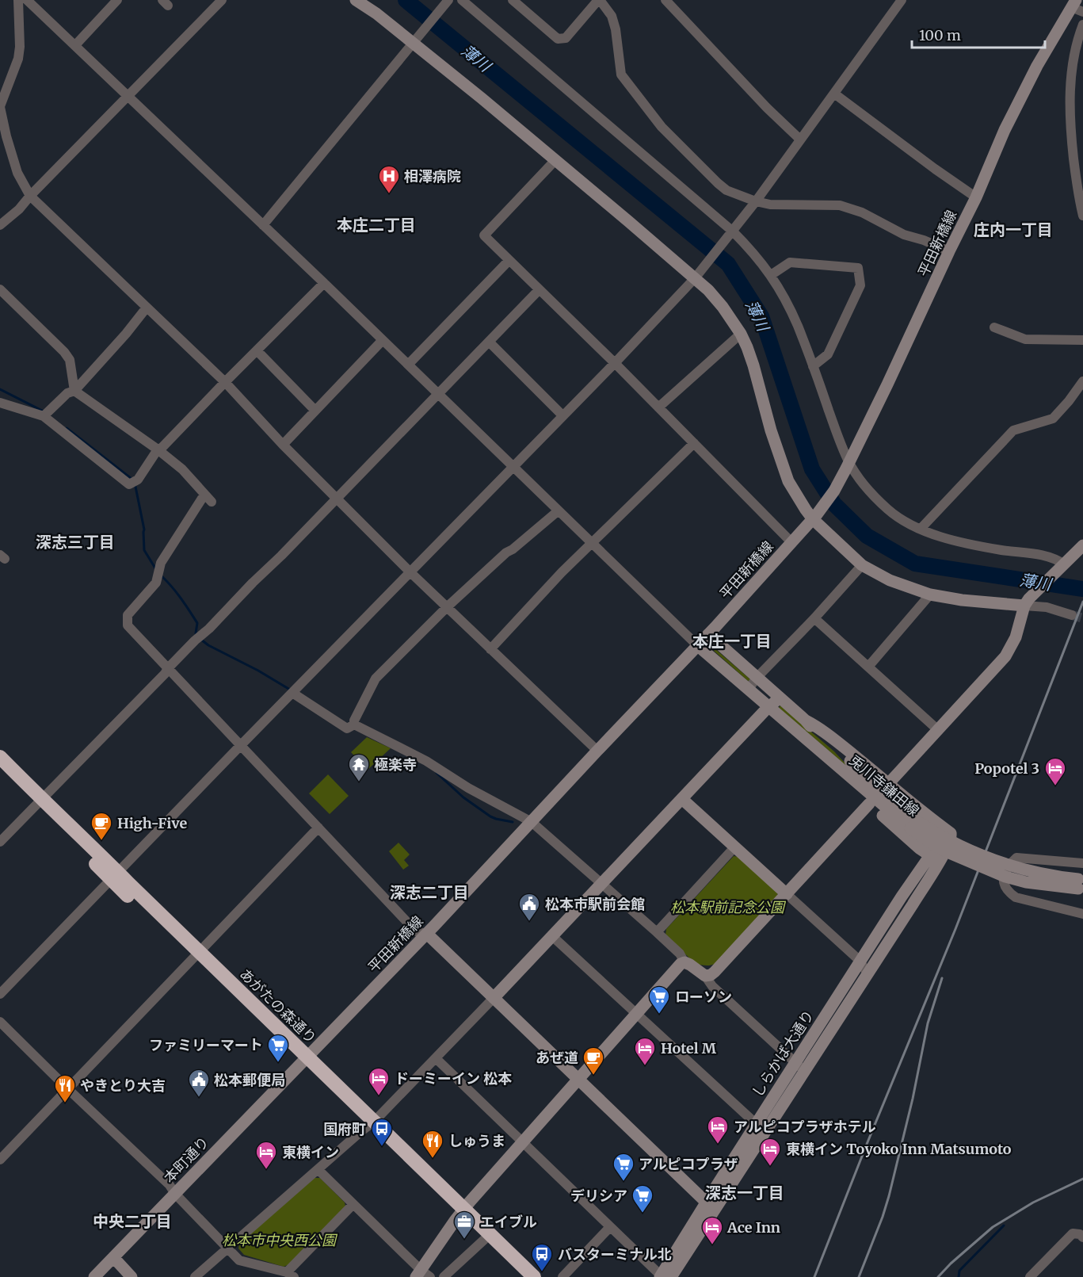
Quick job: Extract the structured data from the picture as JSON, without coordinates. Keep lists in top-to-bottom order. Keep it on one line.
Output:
{"streets":{"highway":["あがたの森通り"],"street":["平田新橋線","兎川寺鎌田線","しらかば大通り","本町通り"]},"crossings":[["平田新橋線","兎川寺鎌田線"],["平田新橋線","あがたの森通り"],["平田新橋線","本町通り"],["あがたの森通り","本町通り"]],"districts":["本庄二丁目","庄内一丁目","深志三丁目","本庄一丁目","深志二丁目","深志一丁目","中央二丁目"],"water":["薄川"],"parks":["松本駅前記念公園","松本市中央西公園"],"places":{"hospital":["相澤病院"],"temple":["極楽寺"],"hotel":["Popotel 3","Hotel M","ドーミーイン 松本","アルピコプラザホテル","東横イン Toyoko Inn Matsumoto","東横イン","Ace Inn"],"cafe":["High-Five","あぜ道"],"public building":["松本市駅前会館","松本郵便局"],"supermarket":["ローソン","ファミリーマート","アルピコプラザ","デリシア"],"restaurant":["やきとり大吉","しゅうま"],"bus stop":["国府町","バスターミナル北"],"office":["エイブル"]},"scale_bar":"100 m"}
